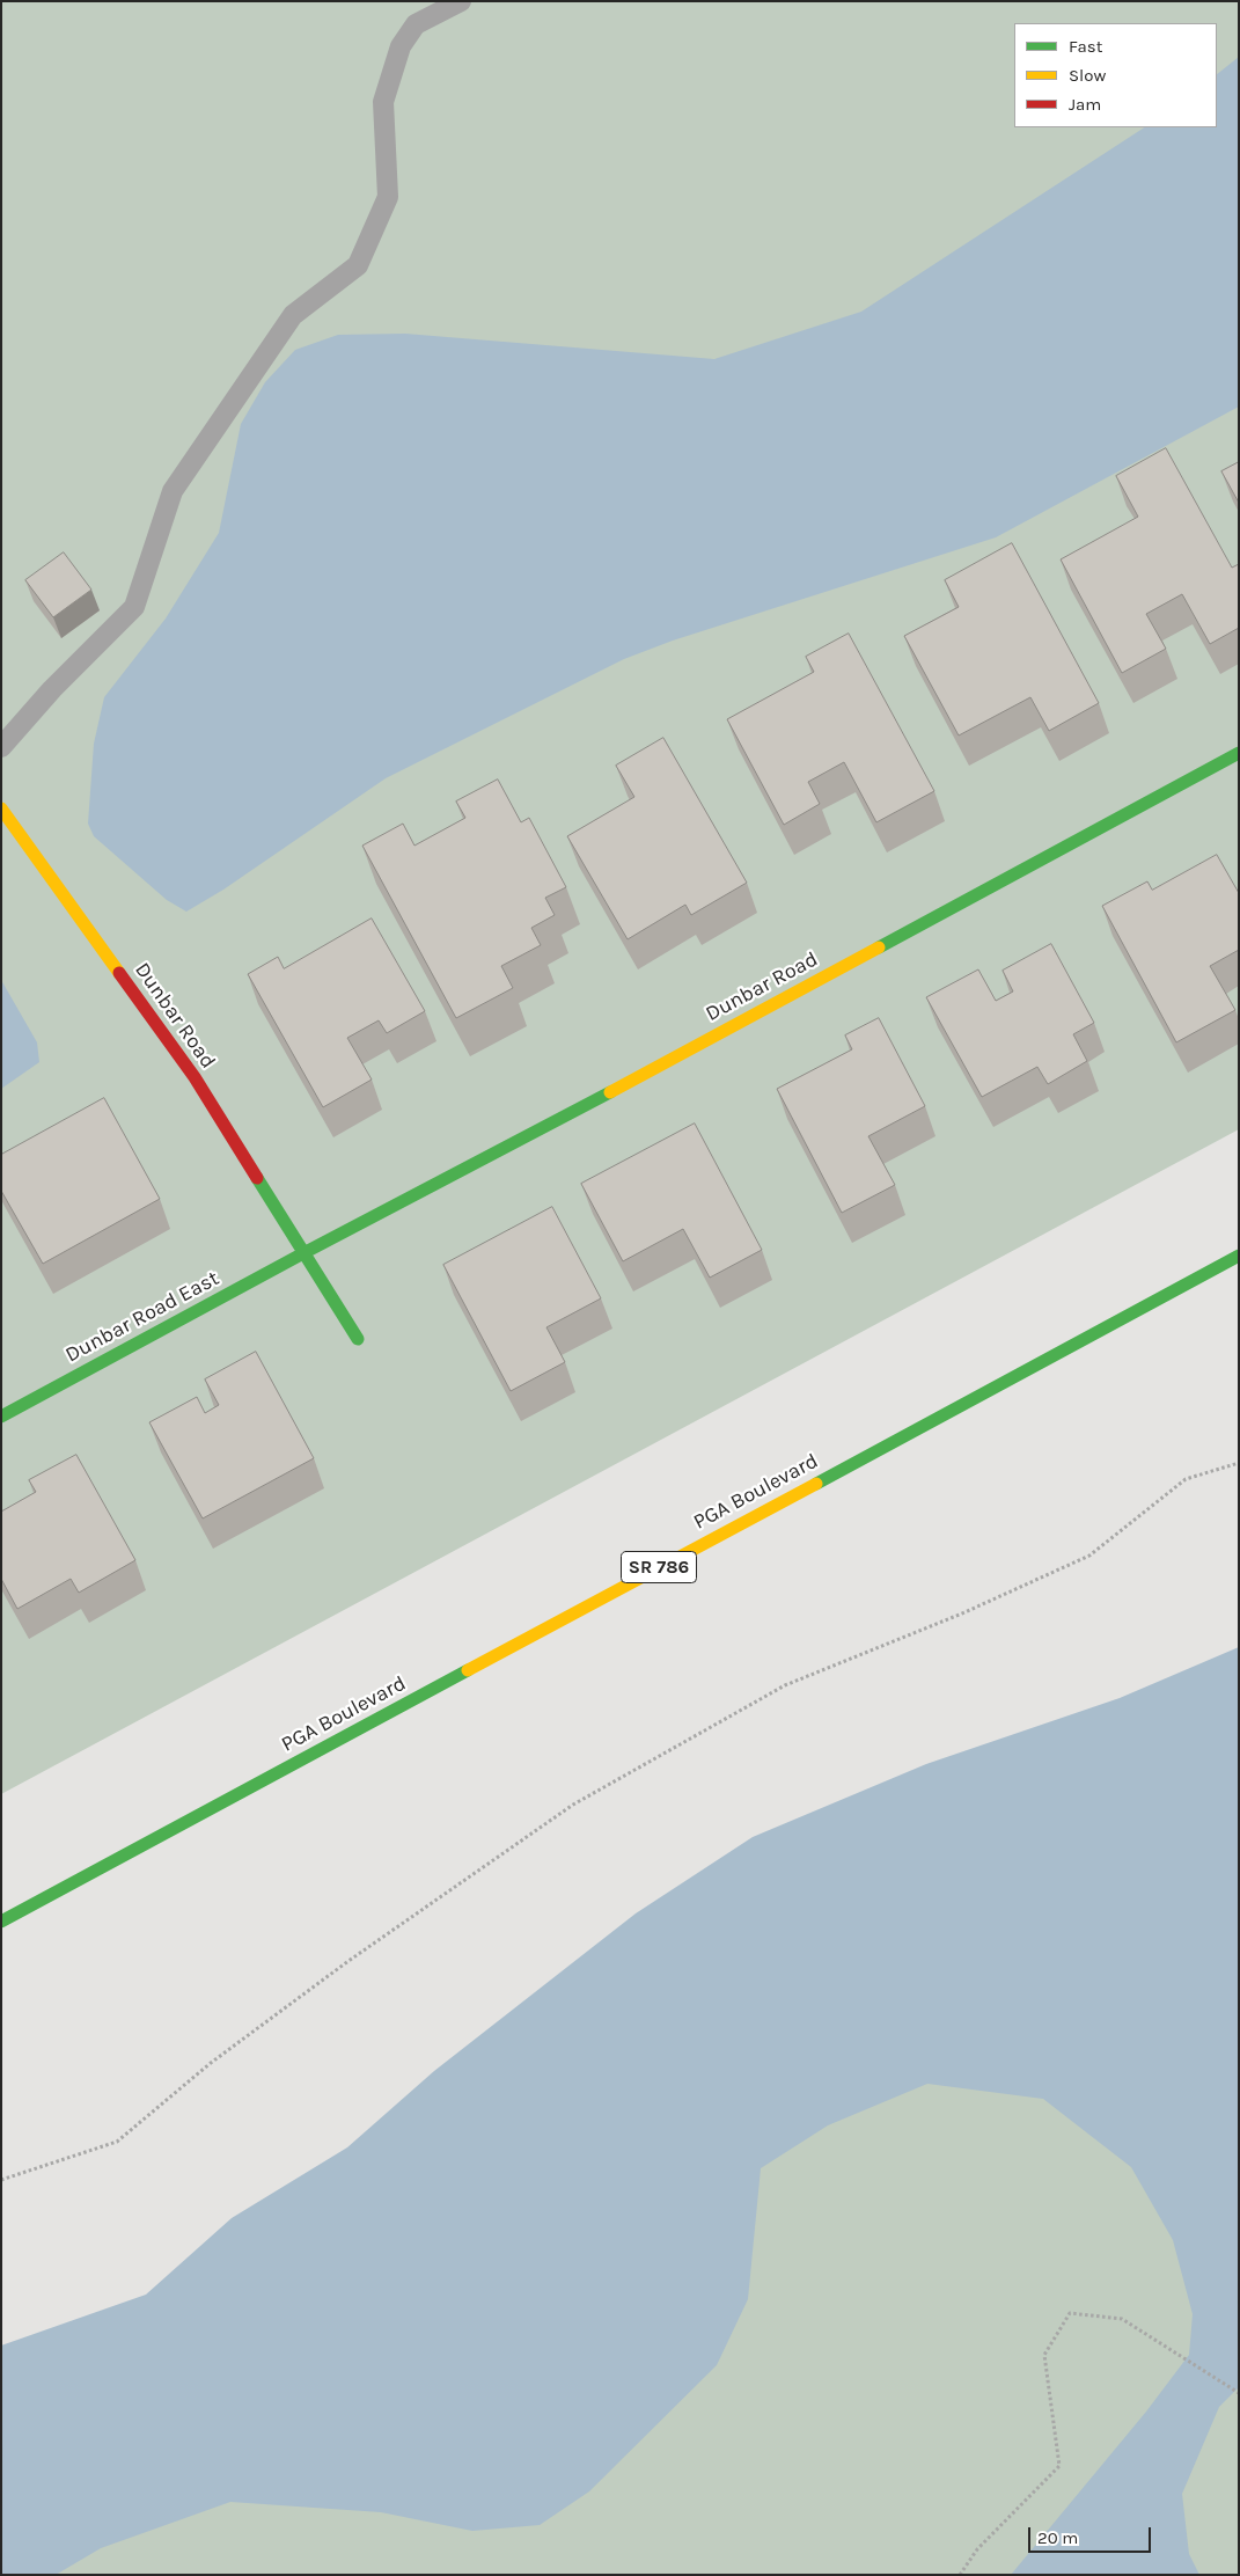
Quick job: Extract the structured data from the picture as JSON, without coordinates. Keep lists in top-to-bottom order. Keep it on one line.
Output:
{"streets":{"street":["Dunbar Road","Dunbar Road East","PGA Boulevard","SR 786"]},"crossings":[["Dunbar Road","Dunbar Road East"]],"legend":["Fast","Slow","Jam"],"scale_bar":"20 m"}
